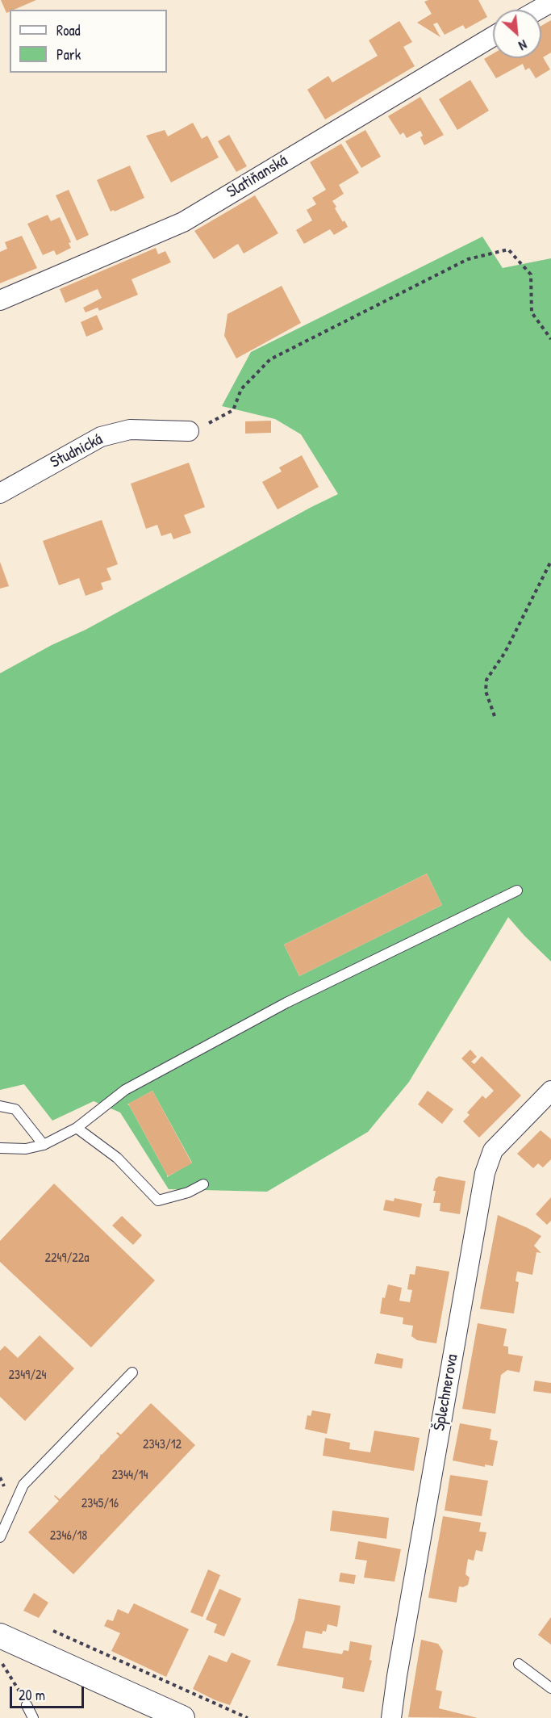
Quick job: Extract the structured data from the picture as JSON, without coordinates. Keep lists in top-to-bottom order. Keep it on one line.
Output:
{"streets":{"street":["Slatiňanská","Studnická","Šplechnerova"]},"house_numbers":["2249/22a","2349/24","2343/12","2344/14","2345/16","2346/18"],"legend":["Road","Park"],"scale_bar":"20 m","north":"bottom right"}
